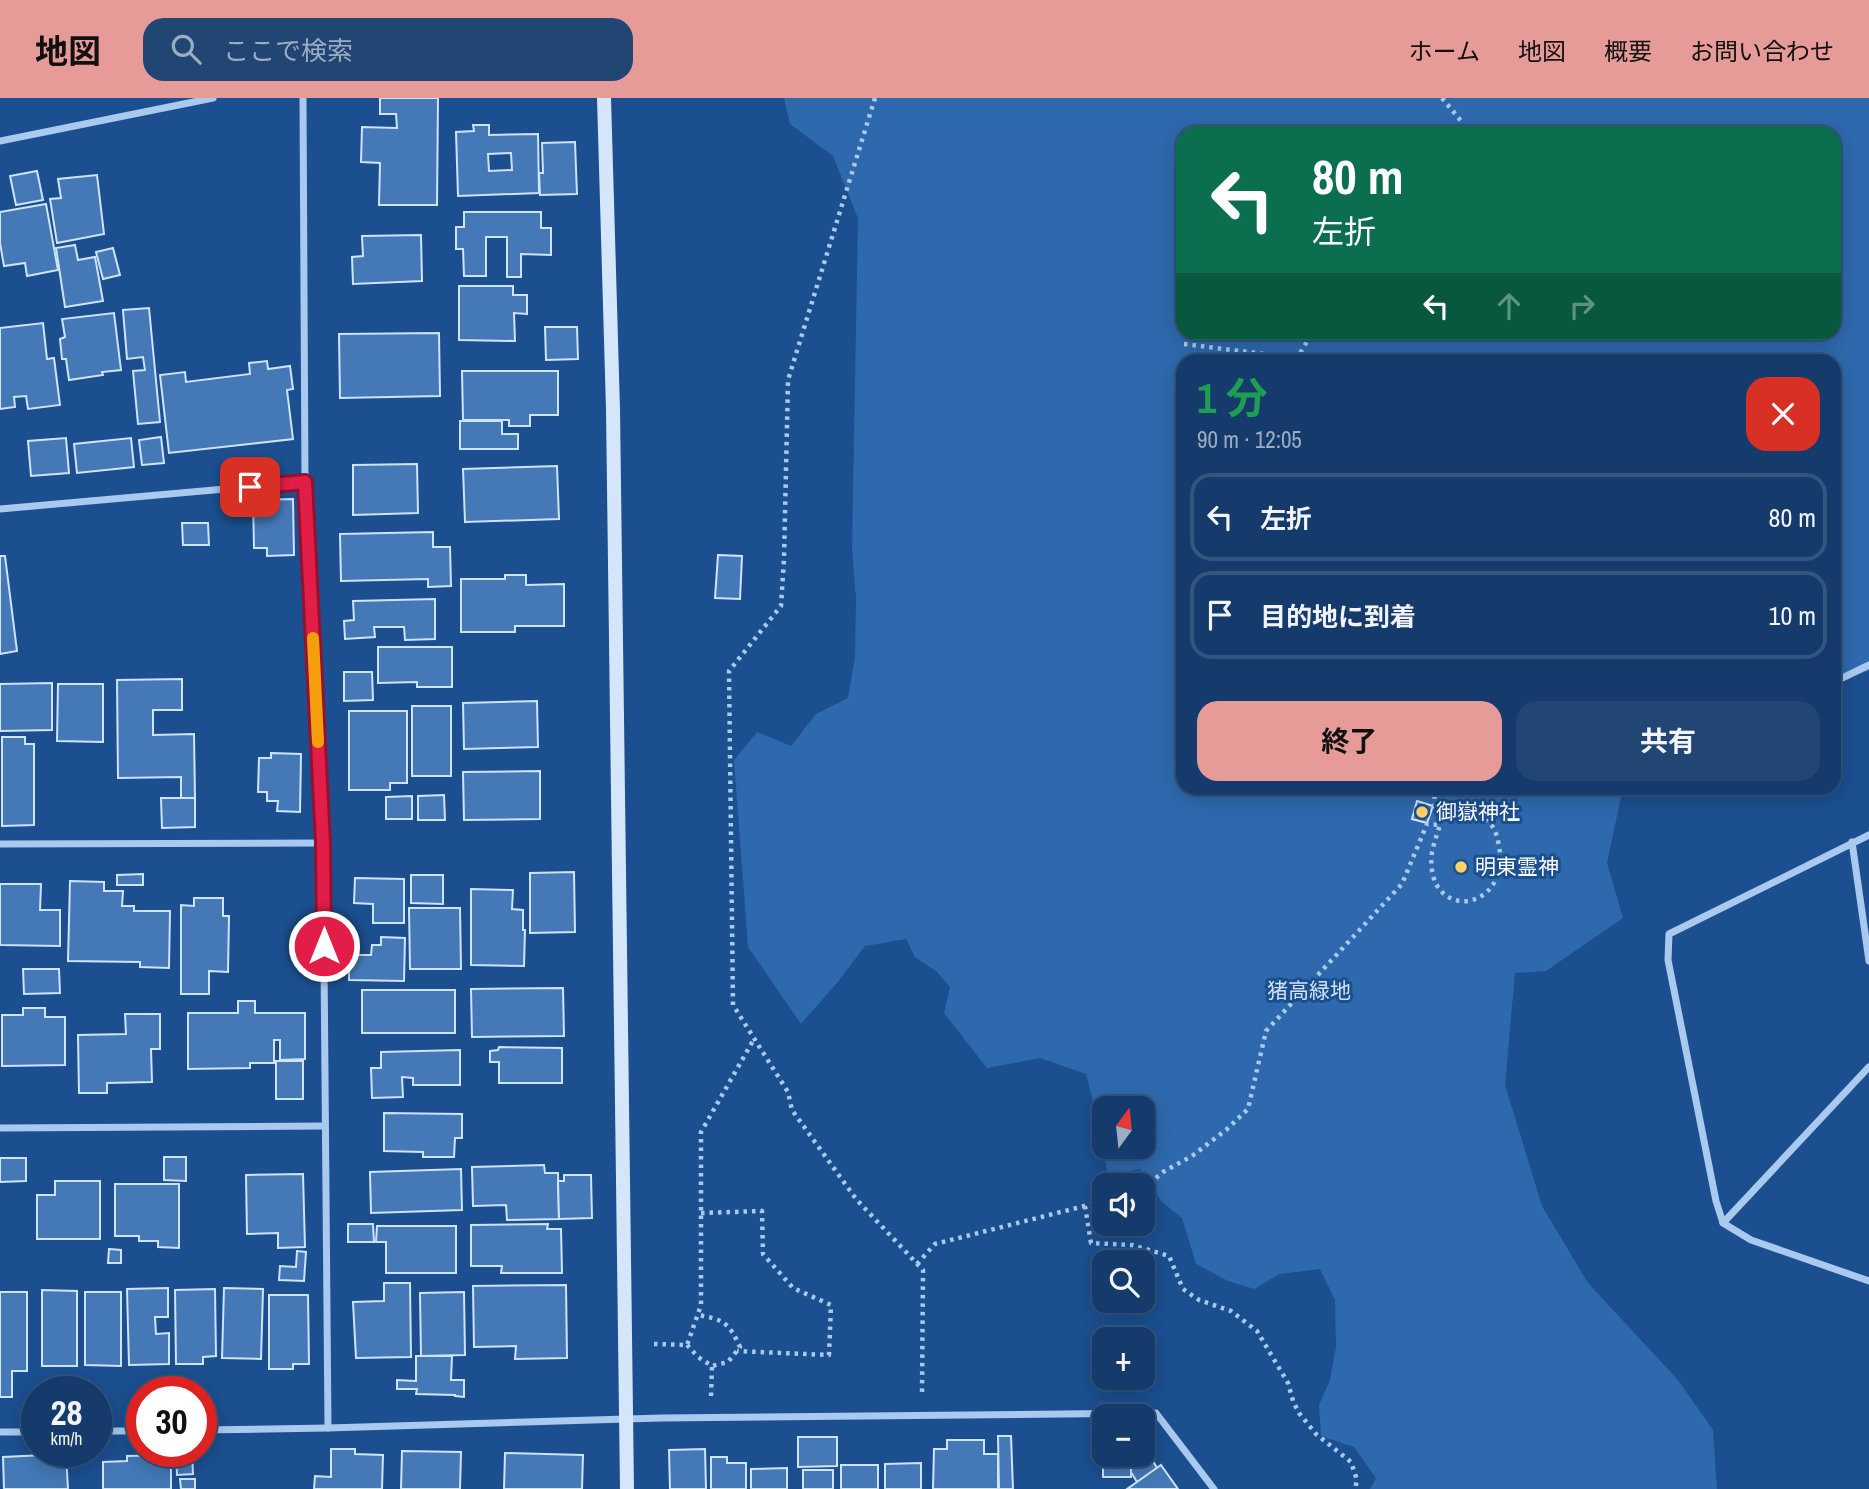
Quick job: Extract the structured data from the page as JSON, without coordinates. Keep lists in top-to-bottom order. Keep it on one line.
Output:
{"parks":["猪高緑地"],"places":["御嶽神社","明東霊神"],"north":"top","page":{"header":"地図","search":"ここで検索","nav":["ホーム","地図","概要","お問い合わせ"],"turn":["80 m","左折"],"heading":["1 分","90 m · 12:05"],"list":[{"name":"左折","value":"80 m"},{"name":"目的地に到着","value":"10 m"}],"buttons":["終了","共有"],"map_buttons":["+","−"],"speed":"28 km/h","limit":"30"}}
